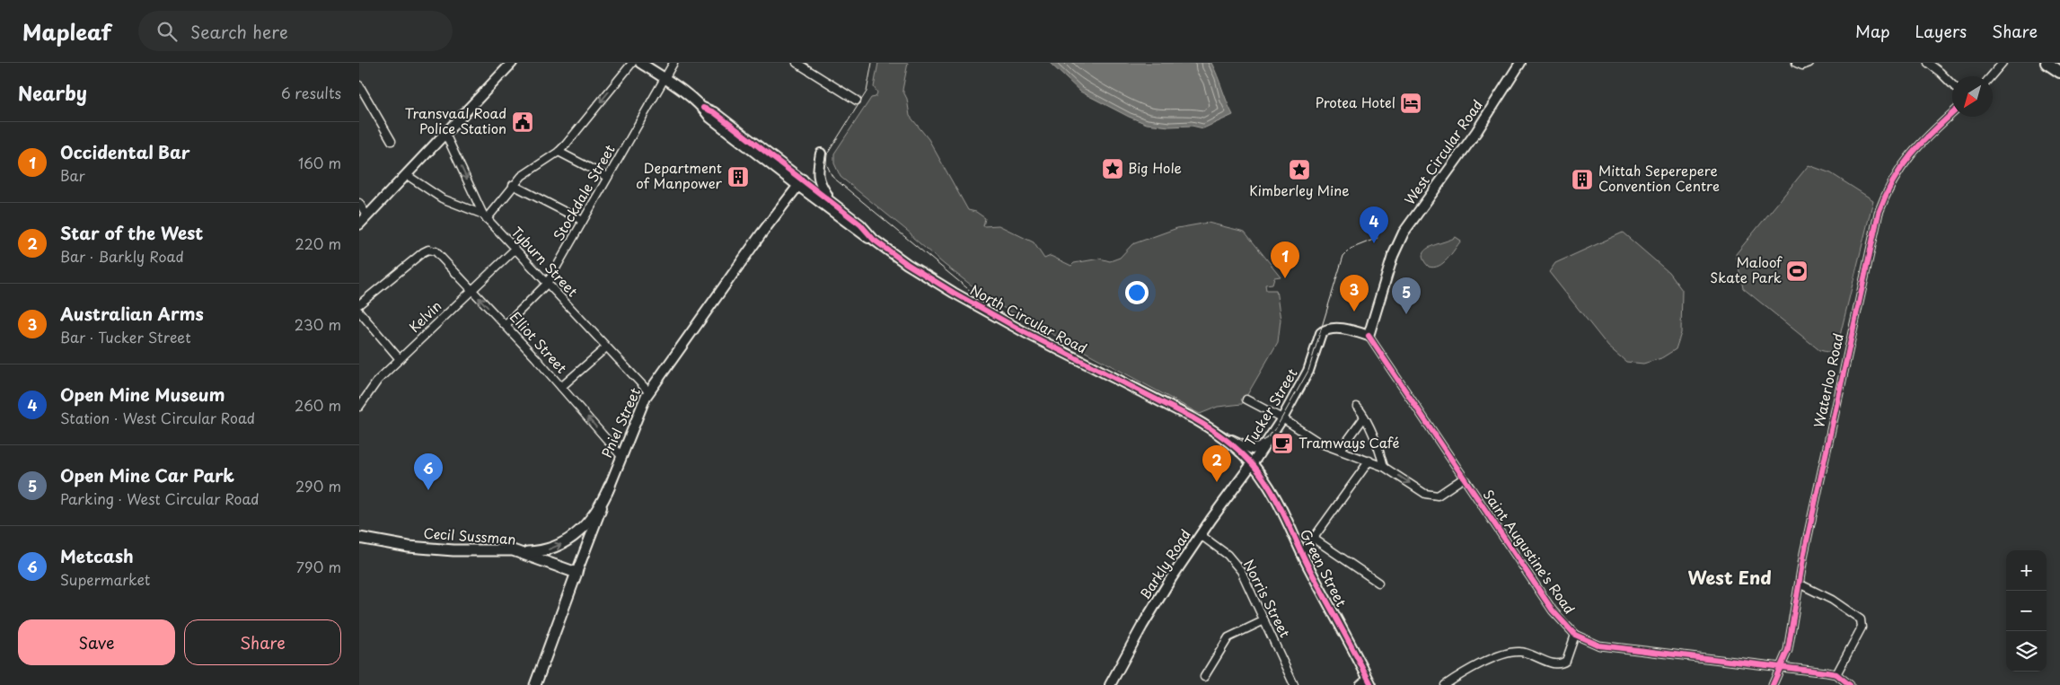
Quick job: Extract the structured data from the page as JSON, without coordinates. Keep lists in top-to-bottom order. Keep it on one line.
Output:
{"streets":{"main road":["Pniel Street","Cecil Sussman"],"street":["West Circular Road","Stockdale Street","Tyburn Street","Kelvin","North Circular Road","Elliot Street","Waterloo Road","Tucker Street","Saint Augustine's Road","Barkly Road","Green Street","Norris Street"]},"crossings":[["West Circular Road","Tucker Street"],["West Circular Road","Saint Augustine's Road"],["Stockdale Street","Tyburn Street"],["Stockdale Street","Elliot Street"],["Tyburn Street","Kelvin"],["Tyburn Street","Pniel Street"],["Kelvin","Elliot Street"],["North Circular Road","Tucker Street"],["North Circular Road","Pniel Street"],["North Circular Road","Barkly Road"],["North Circular Road","Green Street"],["Elliot Street","Pniel Street"],["Waterloo Road","Saint Augustine's Road"],["Tucker Street","Saint Augustine's Road"],["Tucker Street","Barkly Road"],["Tucker Street","Green Street"],["Pniel Street","Cecil Sussman"],["Barkly Road","Green Street"],["Barkly Road","Norris Street"]],"one_way":["Elliot Street"],"districts":["West End"],"places":{"hotel":["Protea Hotel"],"public building":["Transvaal Road Police Station"],"place":["Big Hole","Kimberley Mine"],"building":["Department of Manpower","Mittah Seperepere Convention Centre"],"sports":["Maloof Skate Park"],"cafe":["Tramways Café"]},"north":"bottom left","page":{"header":"Mapleaf","search":"Search here","nav":["Map","Layers","Share"],"heading":["Nearby","6 results"],"list":[{"mark":"1","name":"Occidental Bar","note":"Bar","value":"160 m"},{"mark":"2","name":"Star of the West","note":"Bar · Barkly Road","value":"220 m"},{"mark":"3","name":"Australian Arms","note":"Bar · Tucker Street","value":"230 m"},{"mark":"4","name":"Open Mine Museum","note":"Station · West Circular Road","value":"260 m"},{"mark":"5","name":"Open Mine Car Park","note":"Parking · West Circular Road","value":"290 m"},{"mark":"6","name":"Metcash","note":"Supermarket","value":"790 m"}],"pins":["4","1","3","5","2","6"],"map_buttons":["+","−"],"buttons":["Save","Share"]}}
